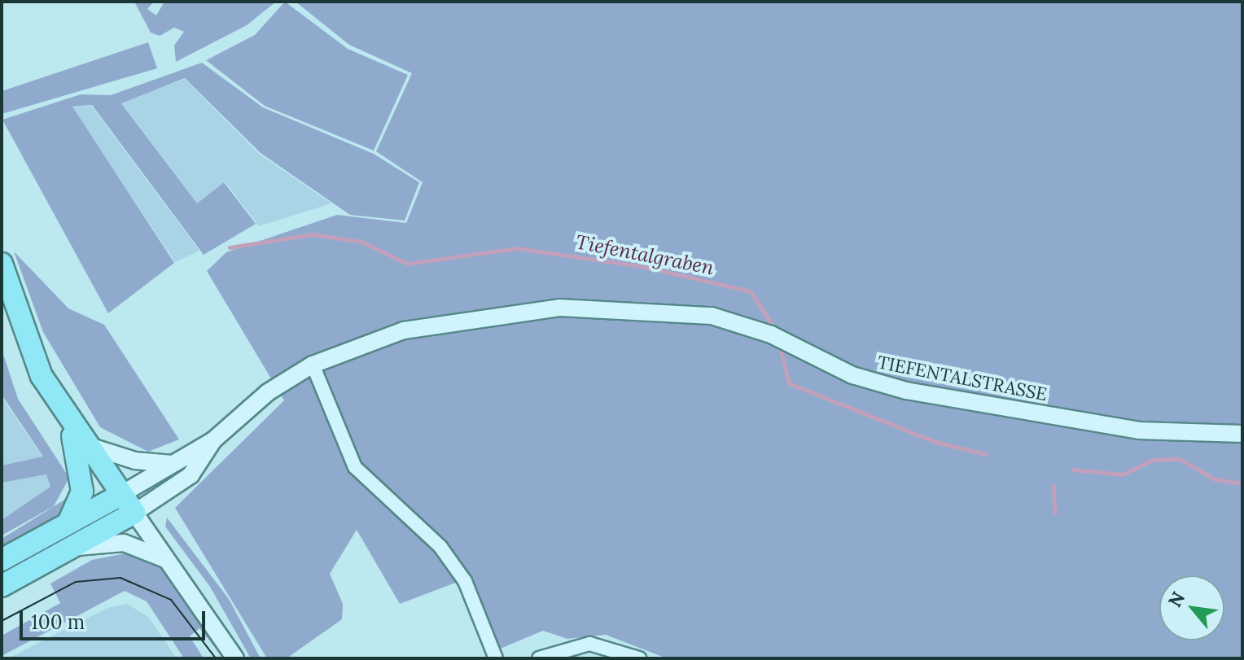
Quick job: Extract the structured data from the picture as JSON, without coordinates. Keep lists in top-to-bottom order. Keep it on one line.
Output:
{"streets":{"street":["TIEFENTALSTRASSE"]},"water":["Tiefentalgraben"],"scale_bar":"100 m","north":"top left"}
